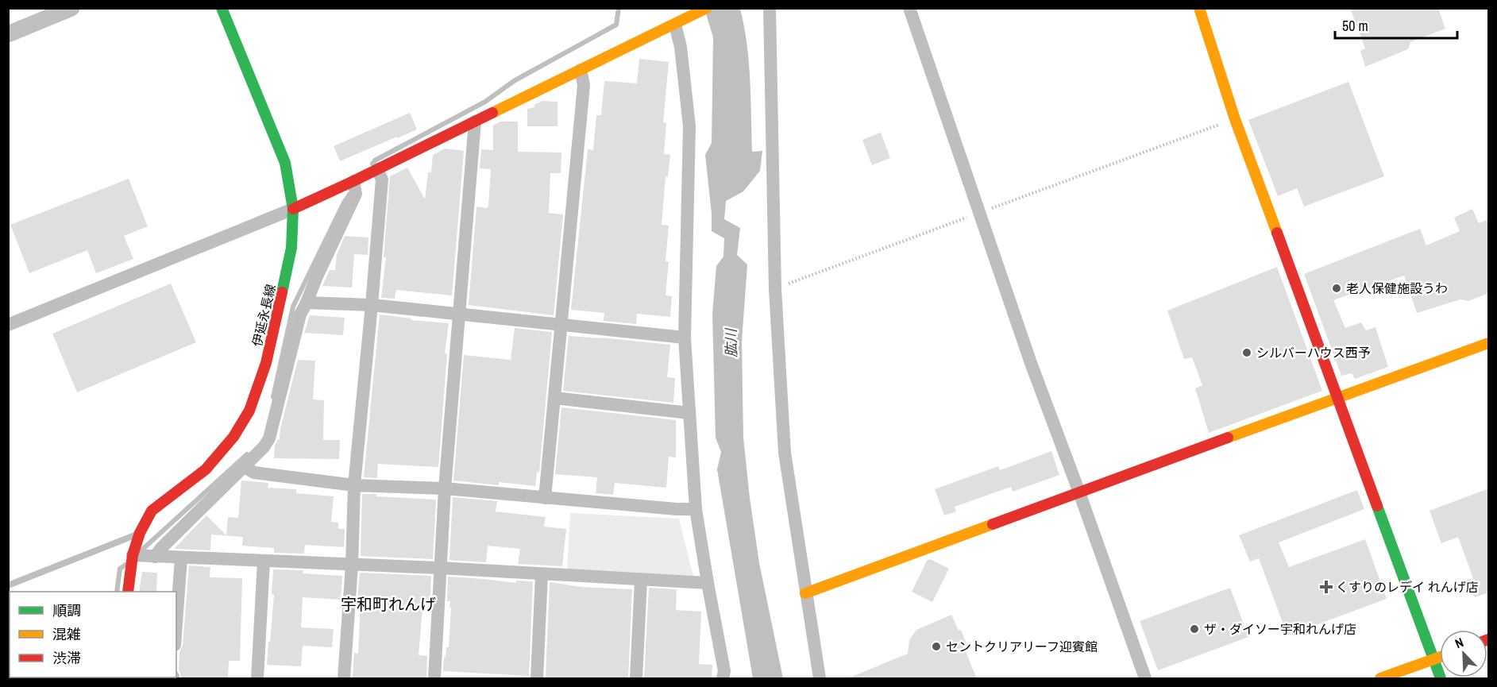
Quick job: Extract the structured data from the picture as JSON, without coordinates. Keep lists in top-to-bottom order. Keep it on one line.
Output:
{"streets":{"street":["伊延永長線"]},"districts":["宇和町れんげ"],"water":["肱川"],"places":{"other":["老人保健施設うわ","シルバーハウス西予","ザ・ダイソー宇和れんげ店","セントクリアリーフ迎賓館"],"health":["くすりのレデイ れんげ店"]},"legend":["順調","混雑","渋滞"],"scale_bar":"50 m","north":"top left"}
